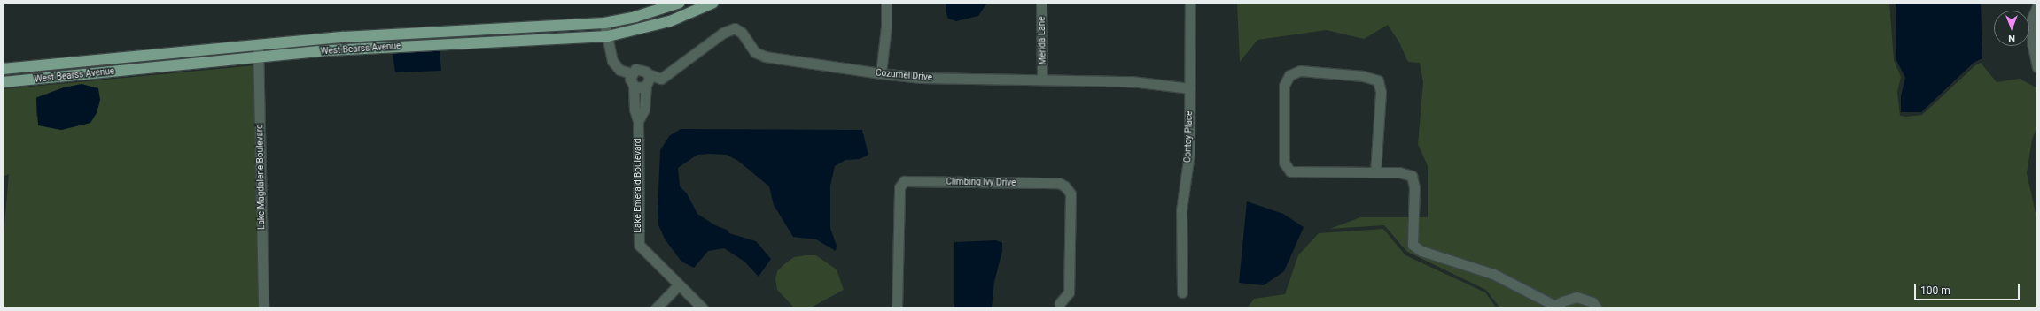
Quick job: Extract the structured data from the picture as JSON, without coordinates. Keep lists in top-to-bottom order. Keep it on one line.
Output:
{"streets":{"main road":["West Bearss Avenue"],"street":["Merida Lane","Cozumel Drive","Contoy Place","Lake Magdalene Boulevard","Climbing Ivy Drive","Lake Emerald Boulevard"]},"crossings":[["Merida Lane","Cozumel Drive"],["West Bearss Avenue","Lake Magdalene Boulevard"],["Cozumel Drive","Contoy Place"],["Cozumel Drive","Lake Emerald Boulevard"]],"scale_bar":"100 m","north":"bottom"}
